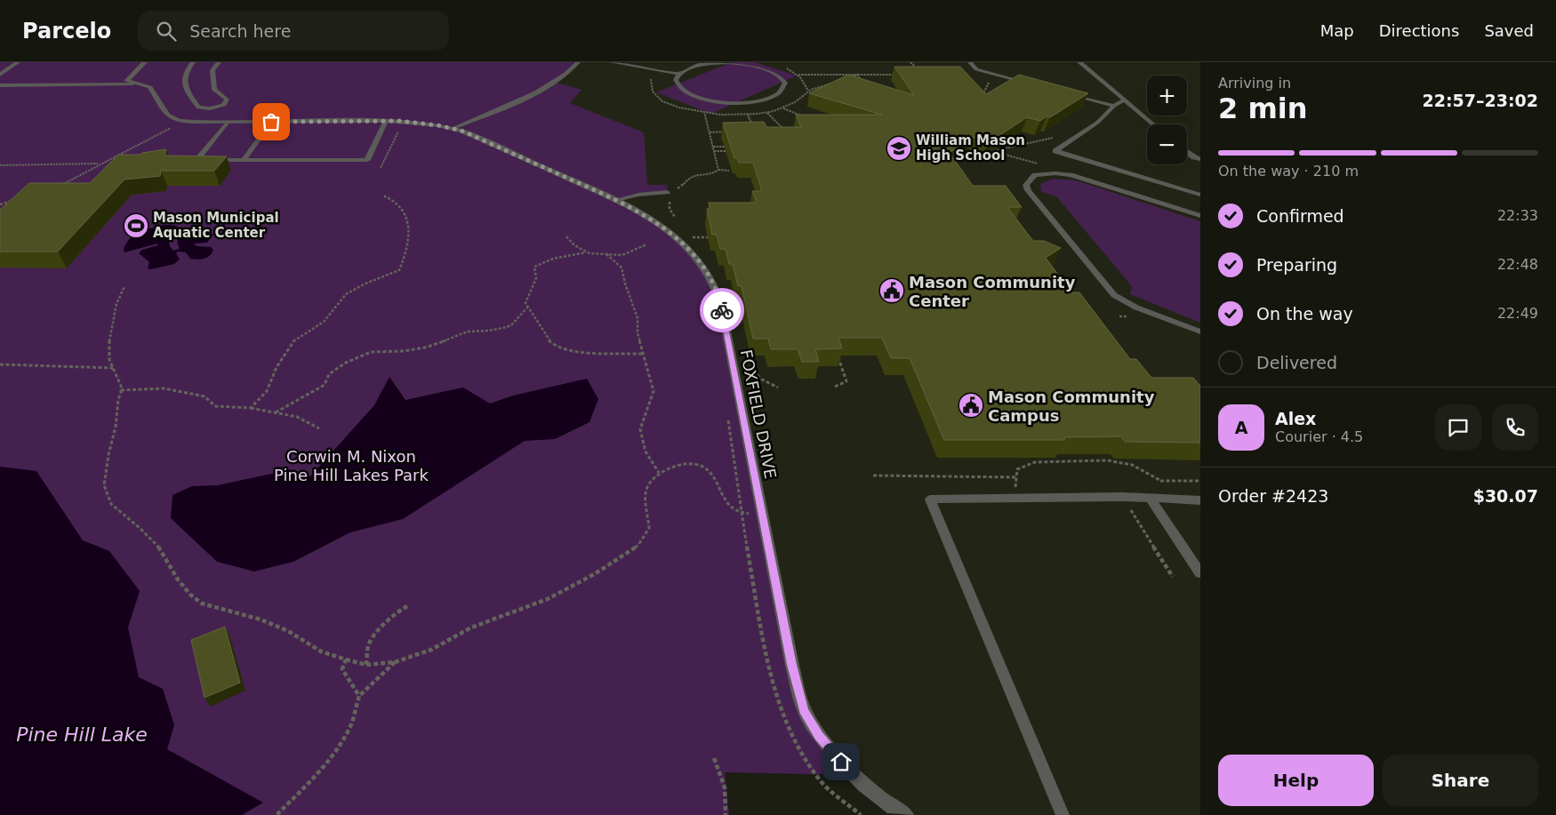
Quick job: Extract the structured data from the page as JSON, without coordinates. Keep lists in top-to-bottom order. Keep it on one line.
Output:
{"streets":{"street":["FOXFIELD DRIVE"]},"water":["Pine Hill Lake"],"parks":["Corwin M. Nixon Pine Hill Lakes Park"],"places":{"school or university":["William Mason High School"],"sports":["Mason Municipal Aquatic Center"],"public building":["Mason Community Center","Mason Community Campus"]},"page":{"header":"Parcelo","search":"Search here","nav":["Map","Directions","Saved"],"heading":["2 min","Arriving in","22:57–23:02"],"panel":["Alex","Courier · 4.5","Order #2423","$30.07"],"map_buttons":["+","−"],"bar":"On the way · 210 m","list":[["Confirmed","22:33"],["Preparing","22:48"],["On the way","22:49"],"Delivered"],"round":"A","buttons":["Help","Share"]}}
